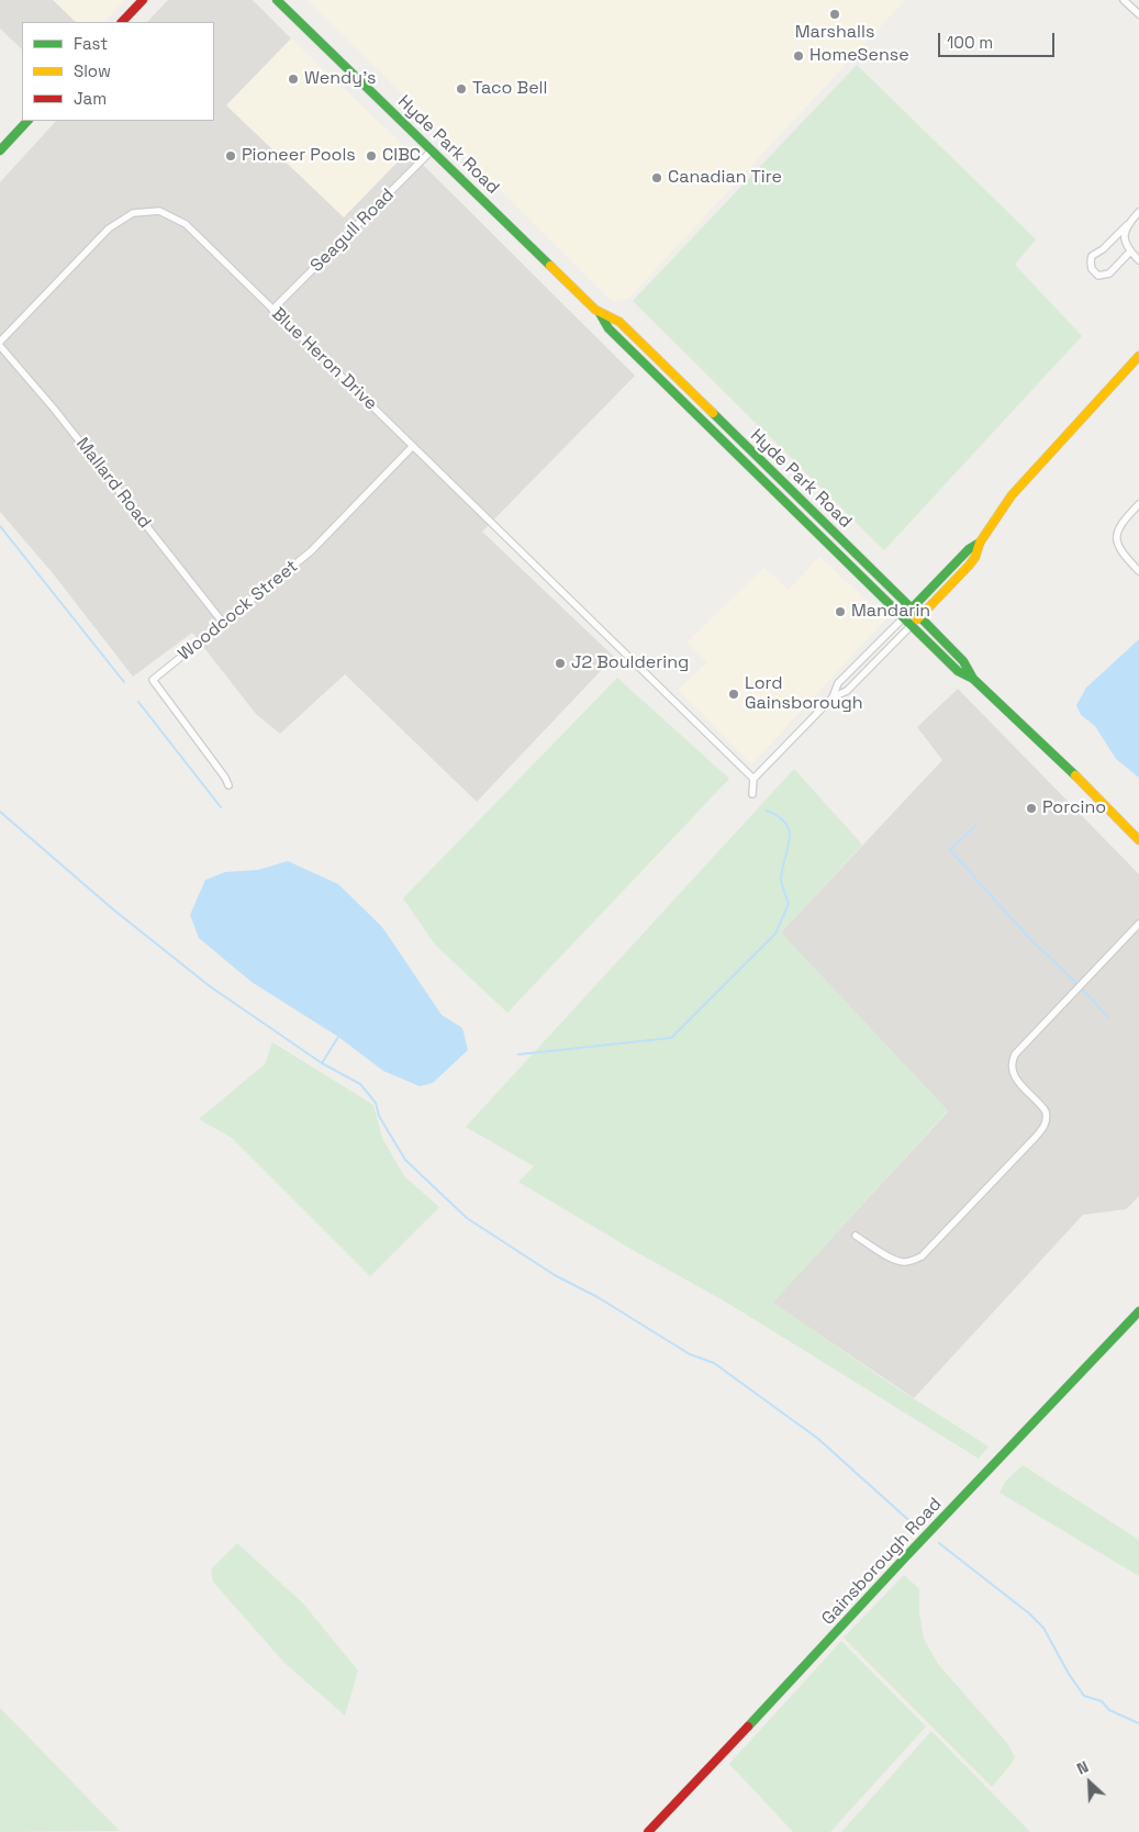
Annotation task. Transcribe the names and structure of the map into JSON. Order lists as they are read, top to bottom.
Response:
{
  "streets": {
    "main road": ["Hyde Park Road", "Gainsborough Road"],
    "street": [
      "Seagull Road",
      "Blue Heron Drive",
      "Mallard Road",
      "Woodcock Street"
    ]
  },
  "crossings": [
    ["Hyde Park Road", "Seagull Road"],
    ["Seagull Road", "Blue Heron Drive"],
    ["Blue Heron Drive", "Woodcock Street"],
    ["Mallard Road", "Woodcock Street"]
  ],
  "places": [
    "Marshalls",
    "HomeSense",
    "Wendy's",
    "Taco Bell",
    "Pioneer Pools",
    "CIBC",
    "Canadian Tire",
    "Mandarin",
    "J2 Bouldering",
    "Lord Gainsborough",
    "Porcino"
  ],
  "legend": ["Fast", "Slow", "Jam"],
  "scale_bar": "100 m",
  "north": "top left"
}
